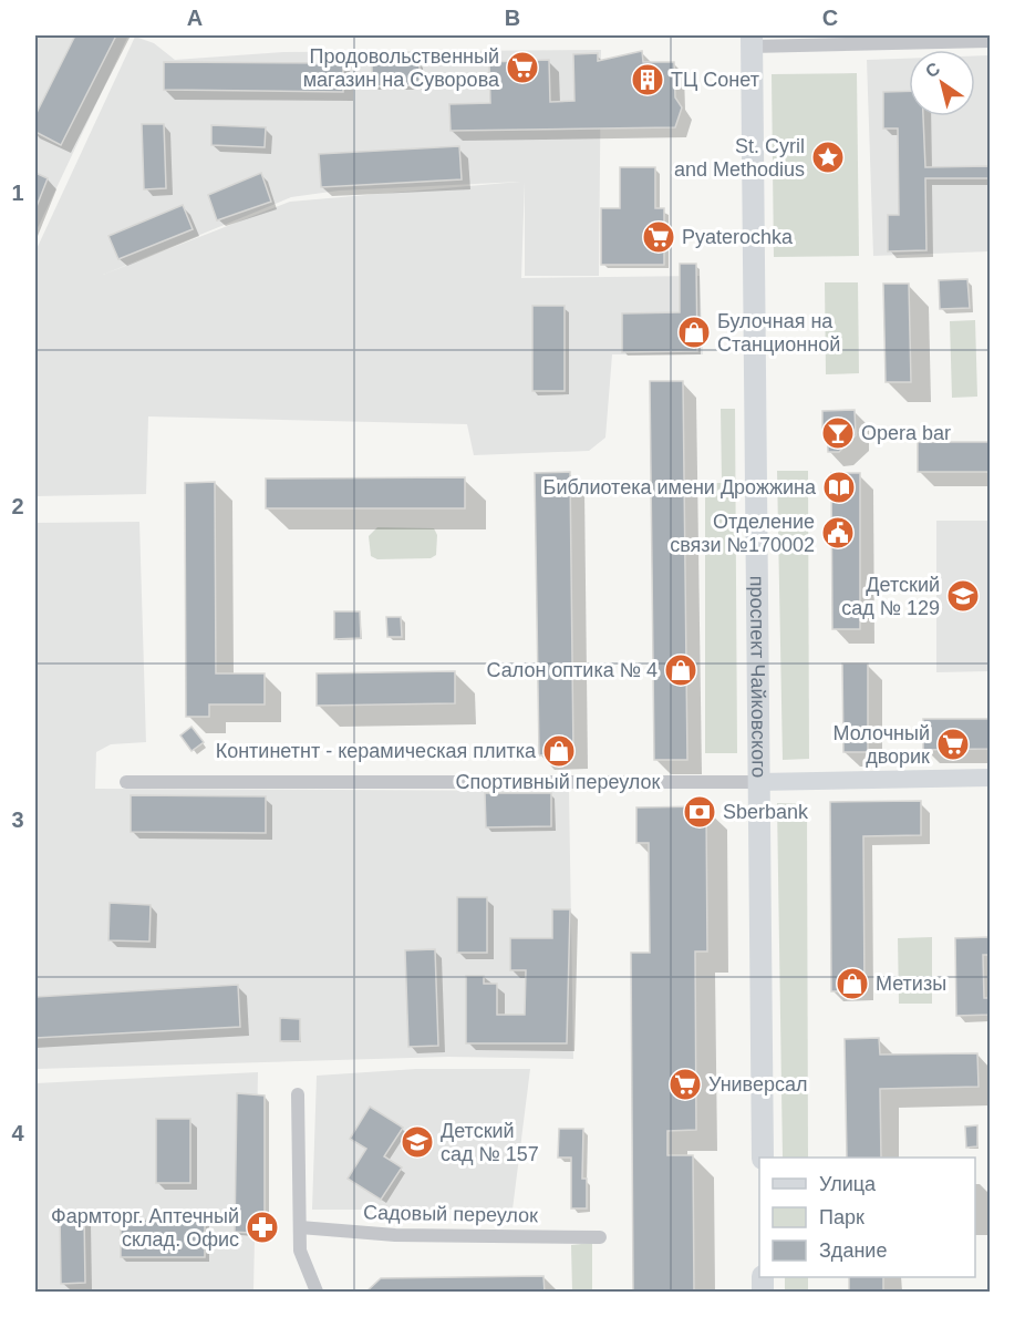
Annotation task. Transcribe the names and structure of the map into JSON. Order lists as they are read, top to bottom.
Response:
{
  "streets": {
    "main road": ["проспект Чайковского"],
    "street": ["Спортивный переулок", "Садовый переулок"]
  },
  "crossings": [
    ["проспект Чайковского", "Спортивный переулок"]
  ],
  "places": {
    "supermarket": [
      "Продовольственный магазин на Суворова",
      "Pyaterochka",
      "Молочный дворик",
      "Универсал"
    ],
    "building": ["ТЦ Сонет"],
    "place": ["St. Cyril and Methodius"],
    "shop": [
      "Булочная на Станционной",
      "Салон оптика № 4",
      "Континетнт - керамическая плитка",
      "Метизы"
    ],
    "bar": ["Opera bar"],
    "library": ["Библиотека имени Дрожжина"],
    "public building": ["Отделение связи №170002"],
    "school or university": ["Детский сад № 129", "Детский сад № 157"],
    "bank": ["Sberbank"],
    "pharmacy": ["Фармторг. Аптечный склад. Офис"]
  },
  "legend": ["Улица", "Парк", "Здание"],
  "north": "top left",
  "grid": {
    "columns": ["A", "B", "C"],
    "rows": [
      "1",
      "2",
      "3",
      "4"
    ]
  }
}
